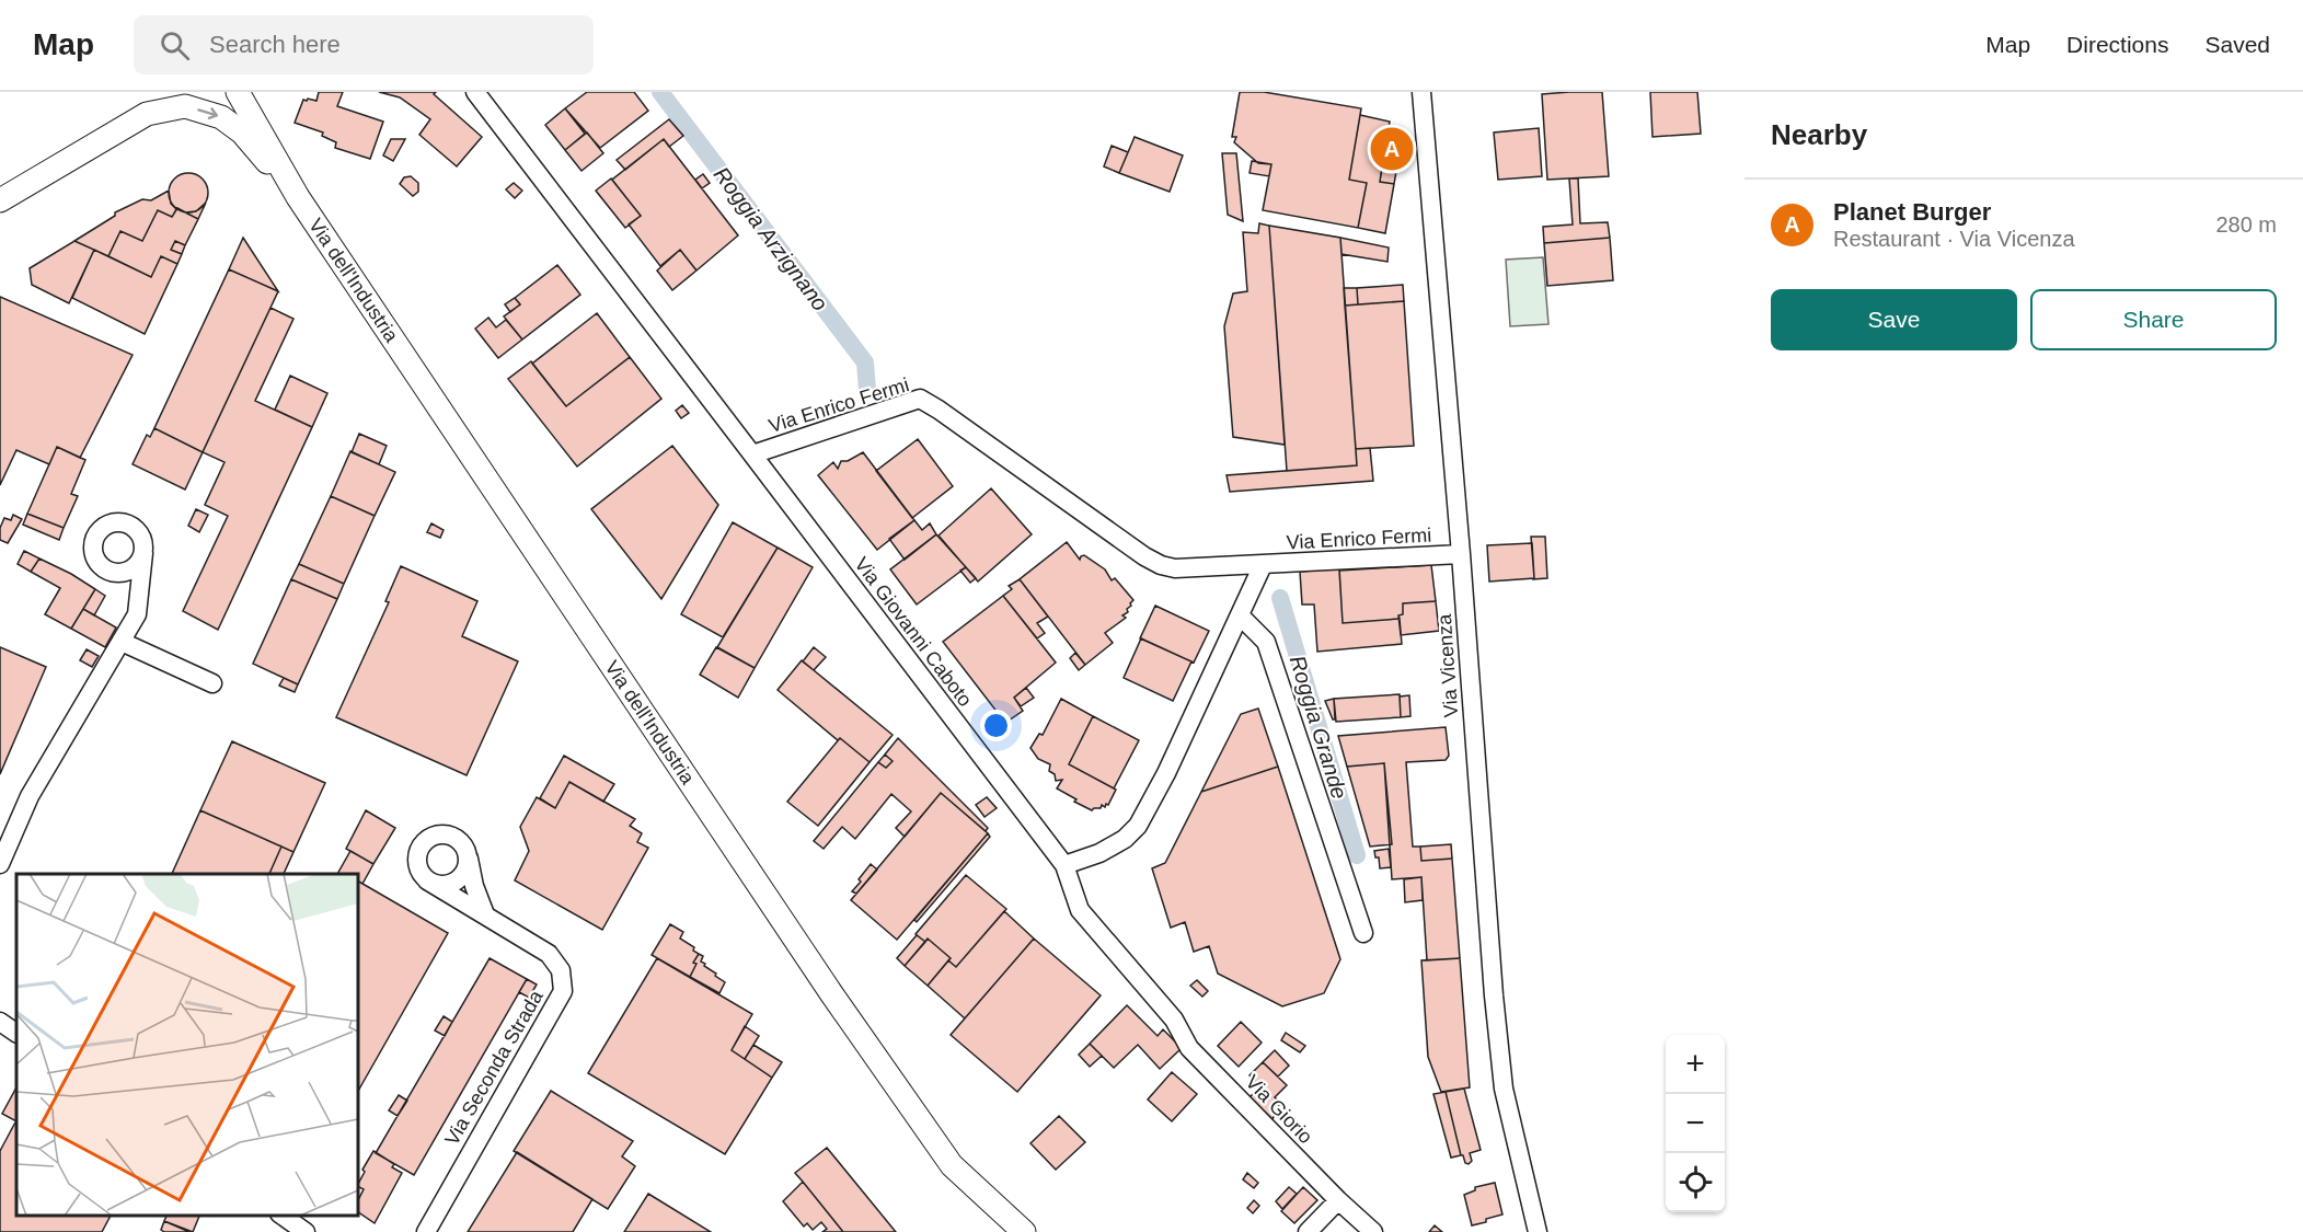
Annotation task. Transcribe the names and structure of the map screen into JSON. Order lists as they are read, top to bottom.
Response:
{
  "streets": {
    "main road": ["Via dell'Industria"],
    "street": [
      "Via Enrico Fermi",
      "Via Giovanni Caboto",
      "Via Vicenza",
      "Via Seconda Strada",
      "Via Giorio"
    ]
  },
  "crossings": [
    ["Via Enrico Fermi", "Via Giovanni Caboto"],
    ["Via Enrico Fermi", "Via Vicenza"],
    ["Via Giovanni Caboto", "Via Giorio"]
  ],
  "water": ["Roggia Arzignano", "Roggia Grande"],
  "page": {
    "header": "Map",
    "search": "Search here",
    "nav": ["Map", "Directions", "Saved"],
    "heading": "Nearby",
    "pins": "A",
    "list": [
      {
        "mark": "A",
        "name": "Planet Burger",
        "note": "Restaurant · Via Vicenza",
        "value": "280 m"
      }
    ],
    "buttons": ["Save", "Share"],
    "map_buttons": ["+", "−"]
  }
}
